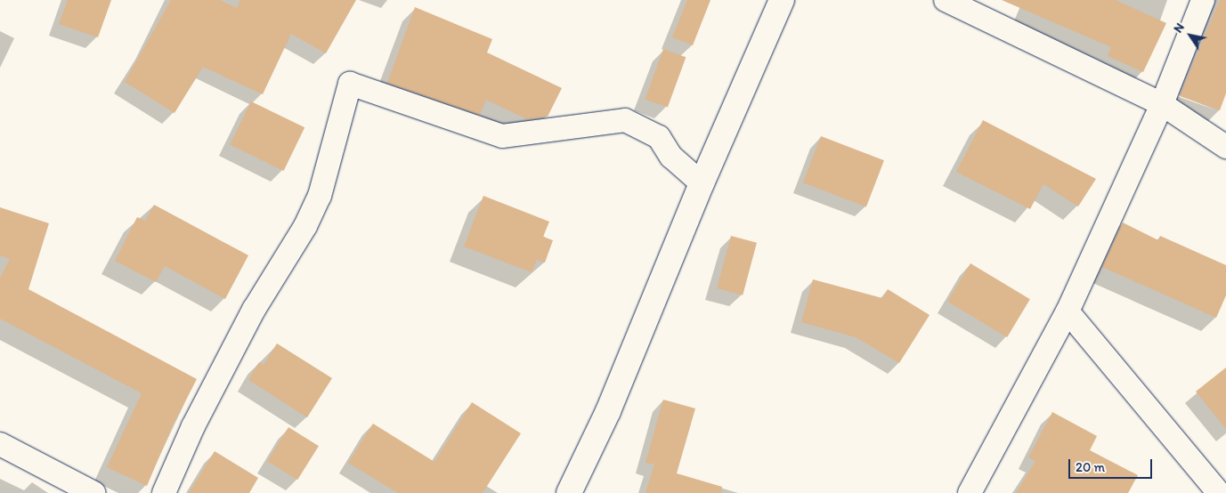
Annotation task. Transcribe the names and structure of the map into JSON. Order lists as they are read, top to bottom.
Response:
{
  "scale_bar": "20 m",
  "north": "top left"
}
